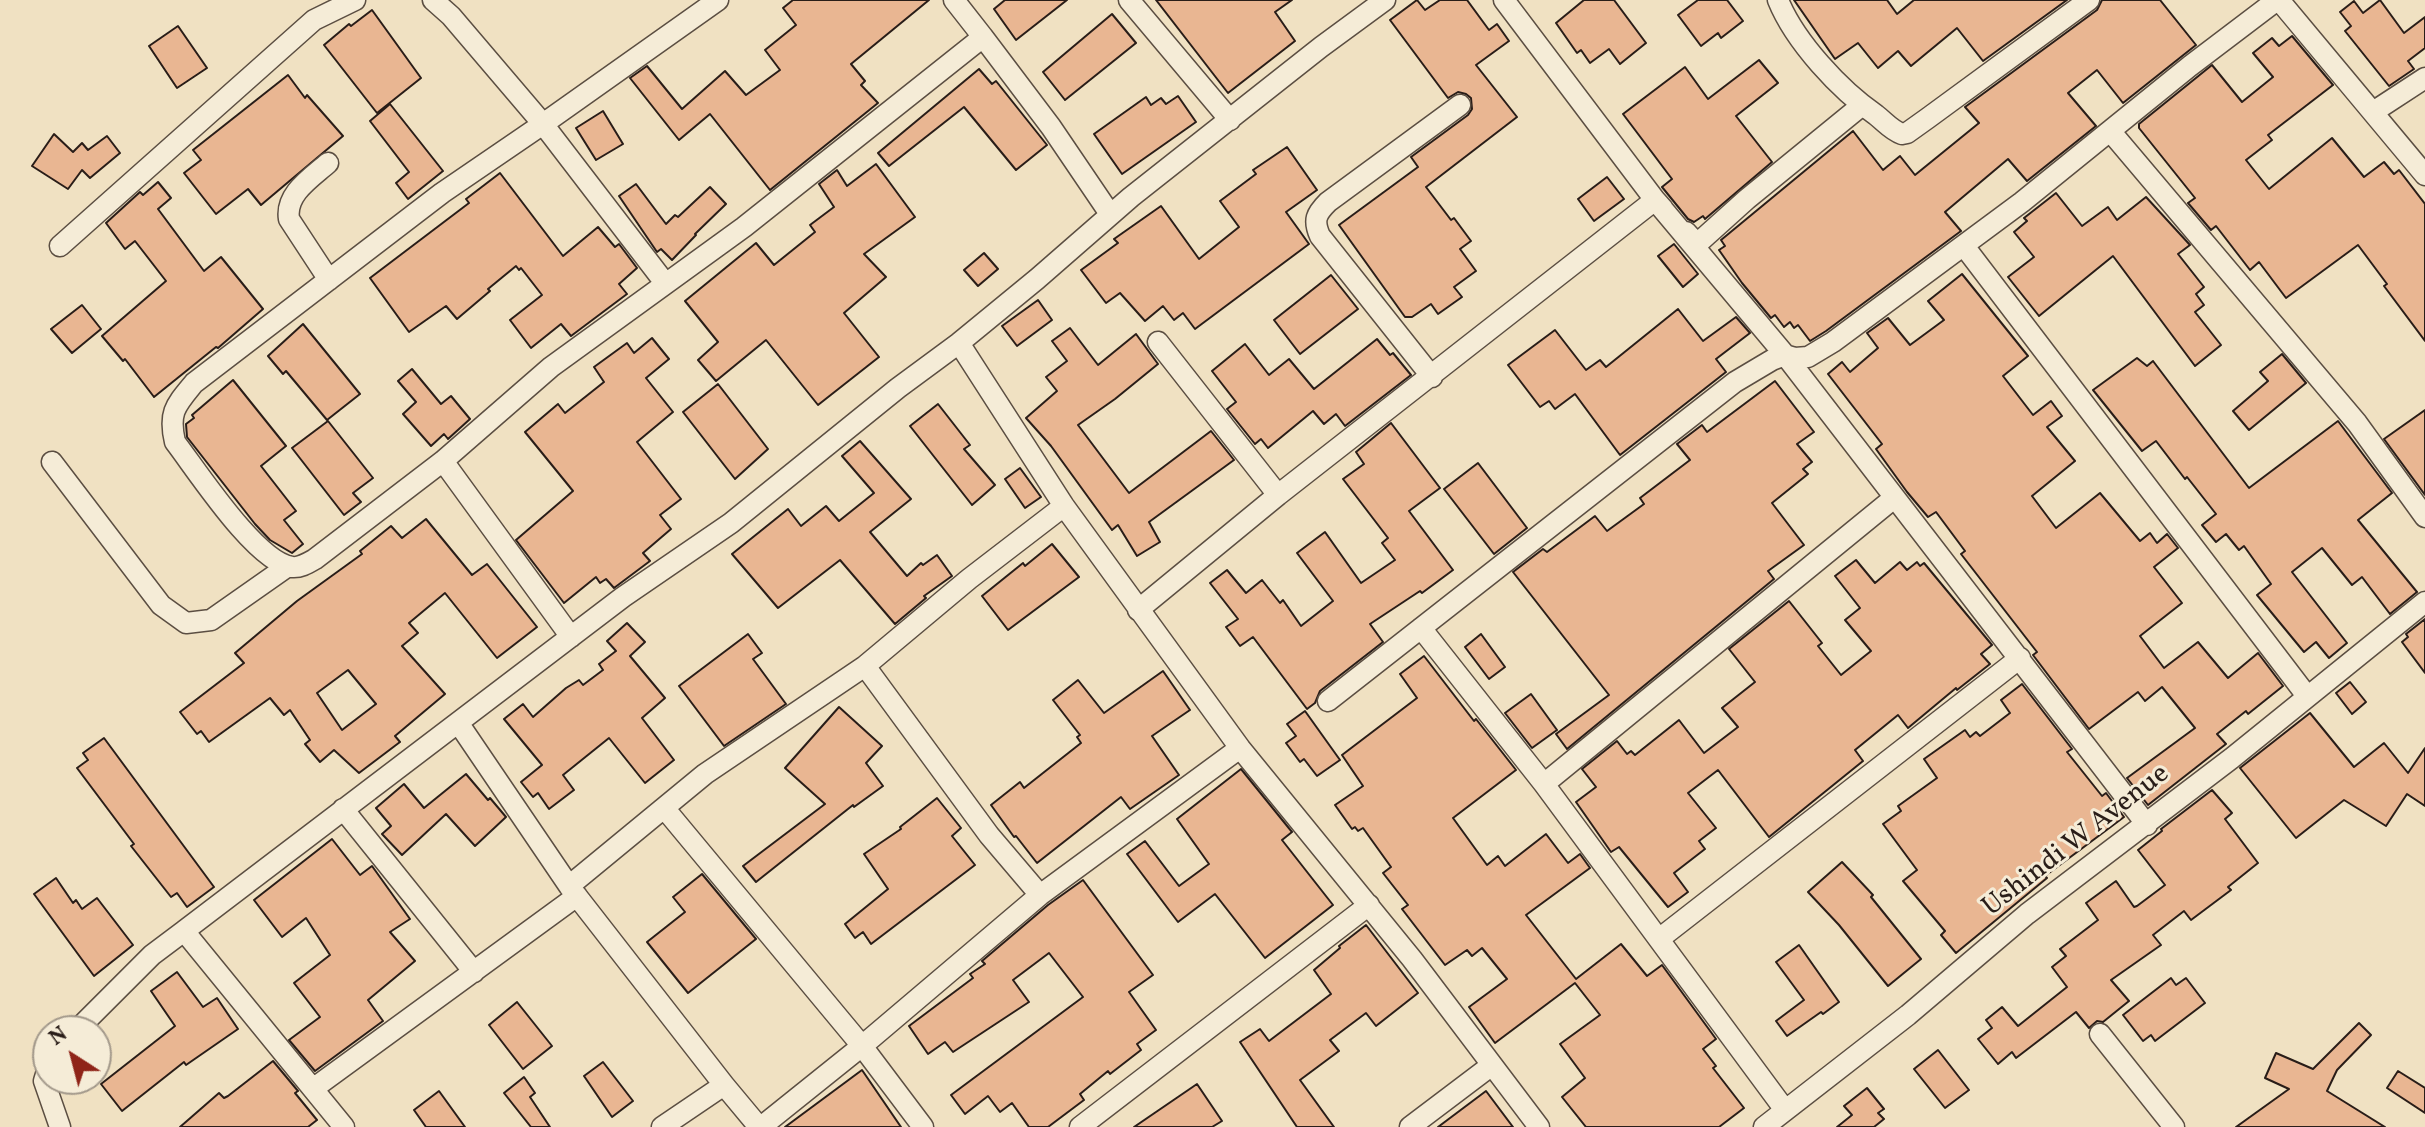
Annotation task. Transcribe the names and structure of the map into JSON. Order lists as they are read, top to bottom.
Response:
{
  "streets": {
    "street": ["Ushindi W Avenue"]
  },
  "north": "top left"
}
